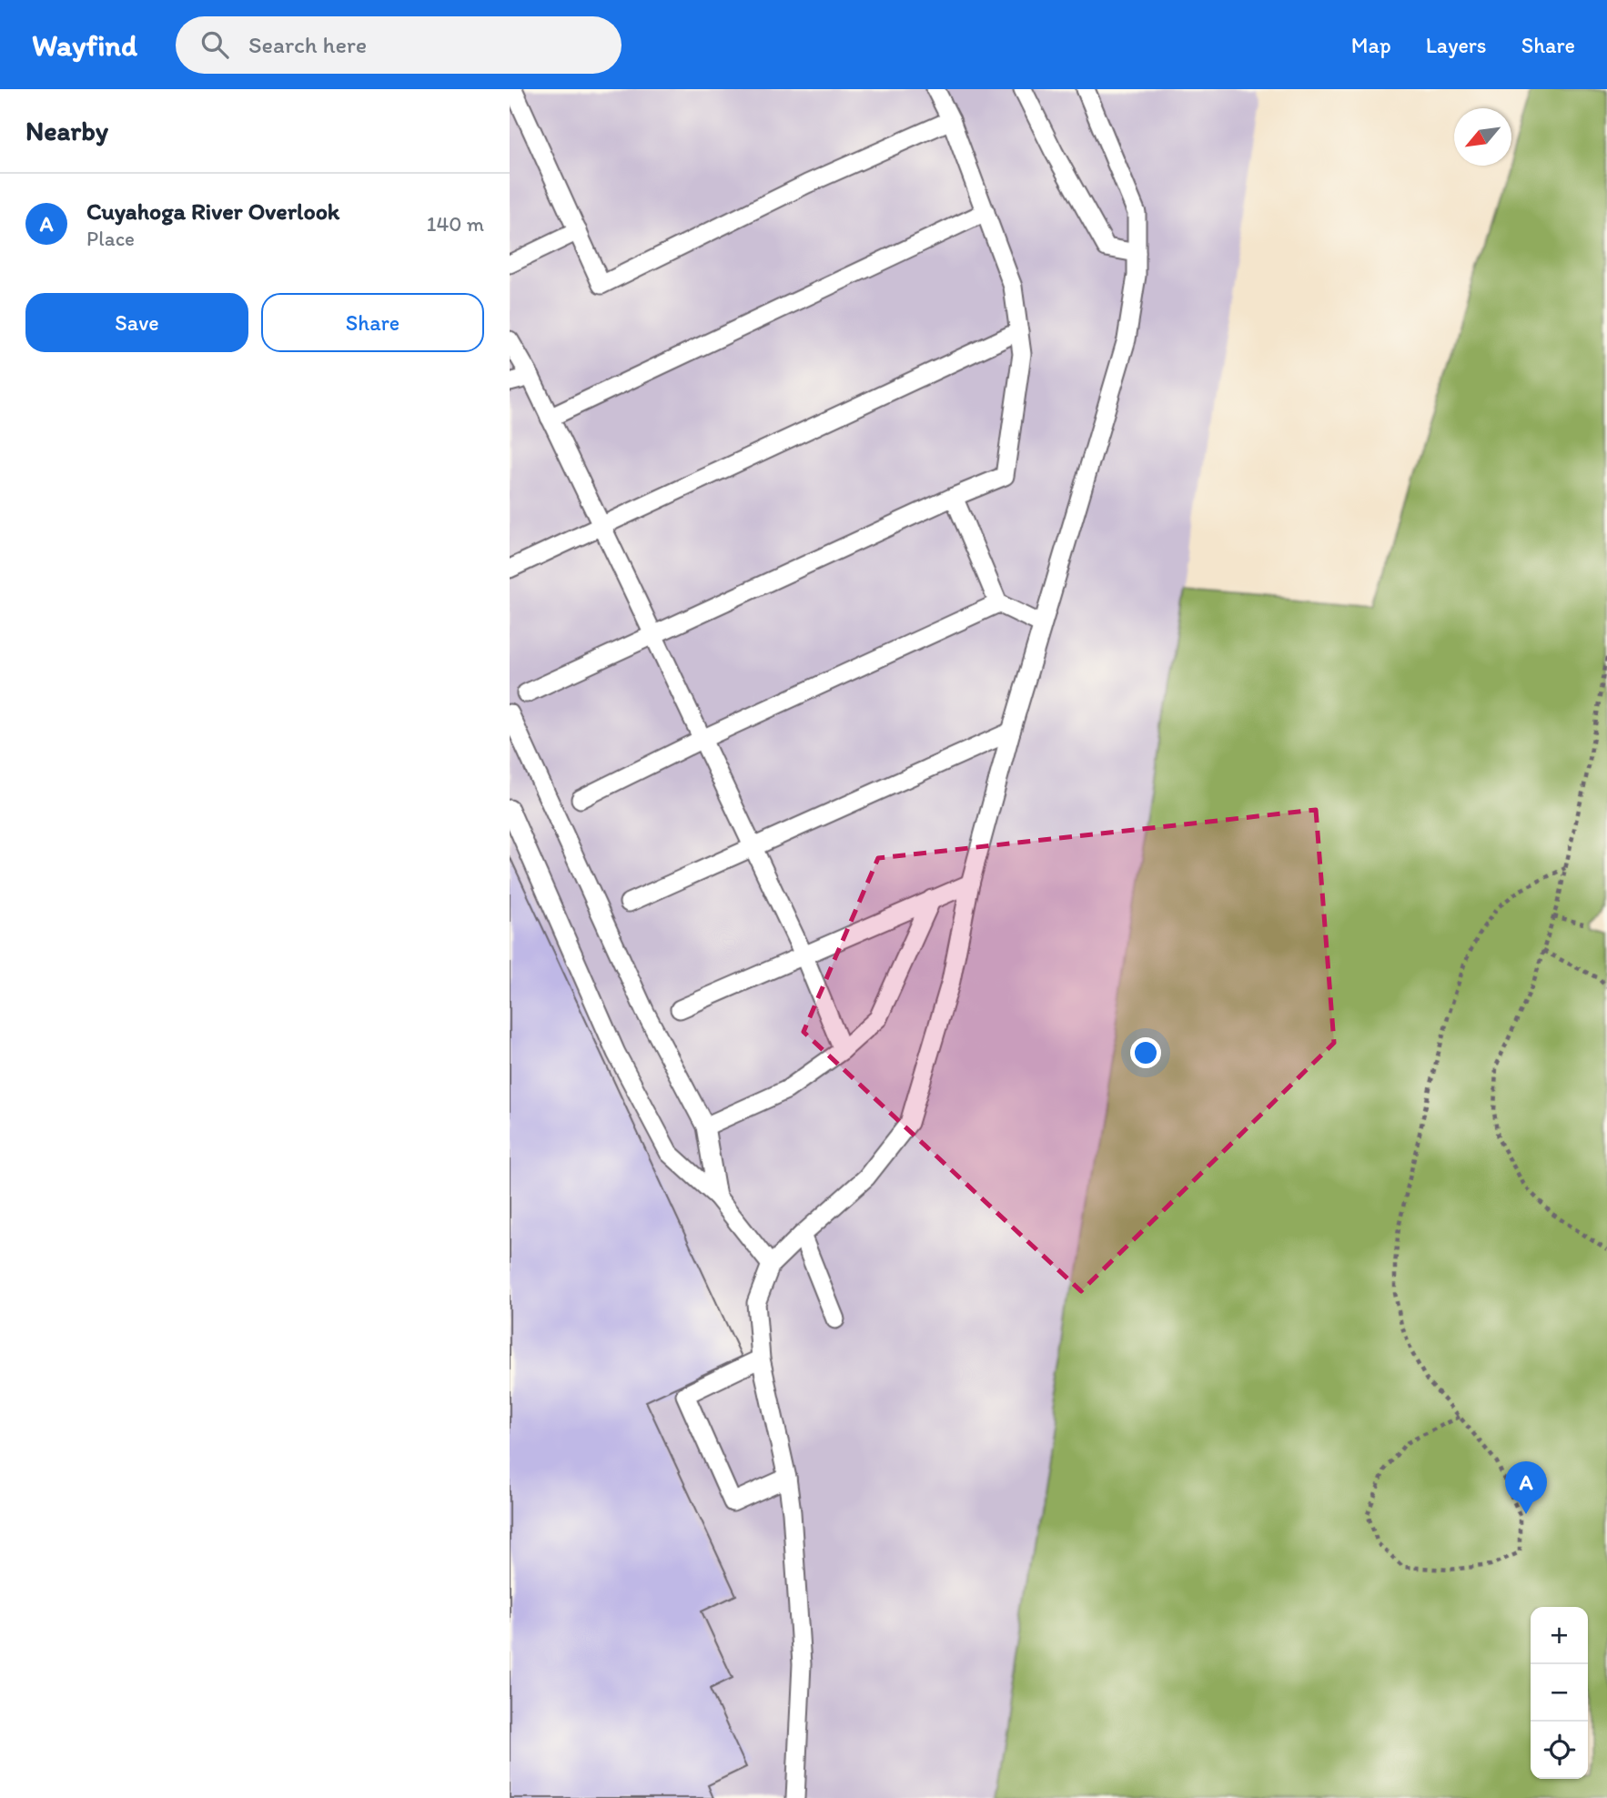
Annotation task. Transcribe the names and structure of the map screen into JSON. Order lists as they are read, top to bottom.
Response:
{
  "north": "bottom left",
  "page": {
    "header": "Wayfind",
    "search": "Search here",
    "nav": ["Map", "Layers", "Share"],
    "heading": "Nearby",
    "list": [
      {
        "mark": "A",
        "name": "Cuyahoga River Overlook",
        "note": "Place",
        "value": "140 m"
      }
    ],
    "buttons": ["Save", "Share"],
    "pins": "A",
    "map_buttons": ["+", "−"]
  }
}
